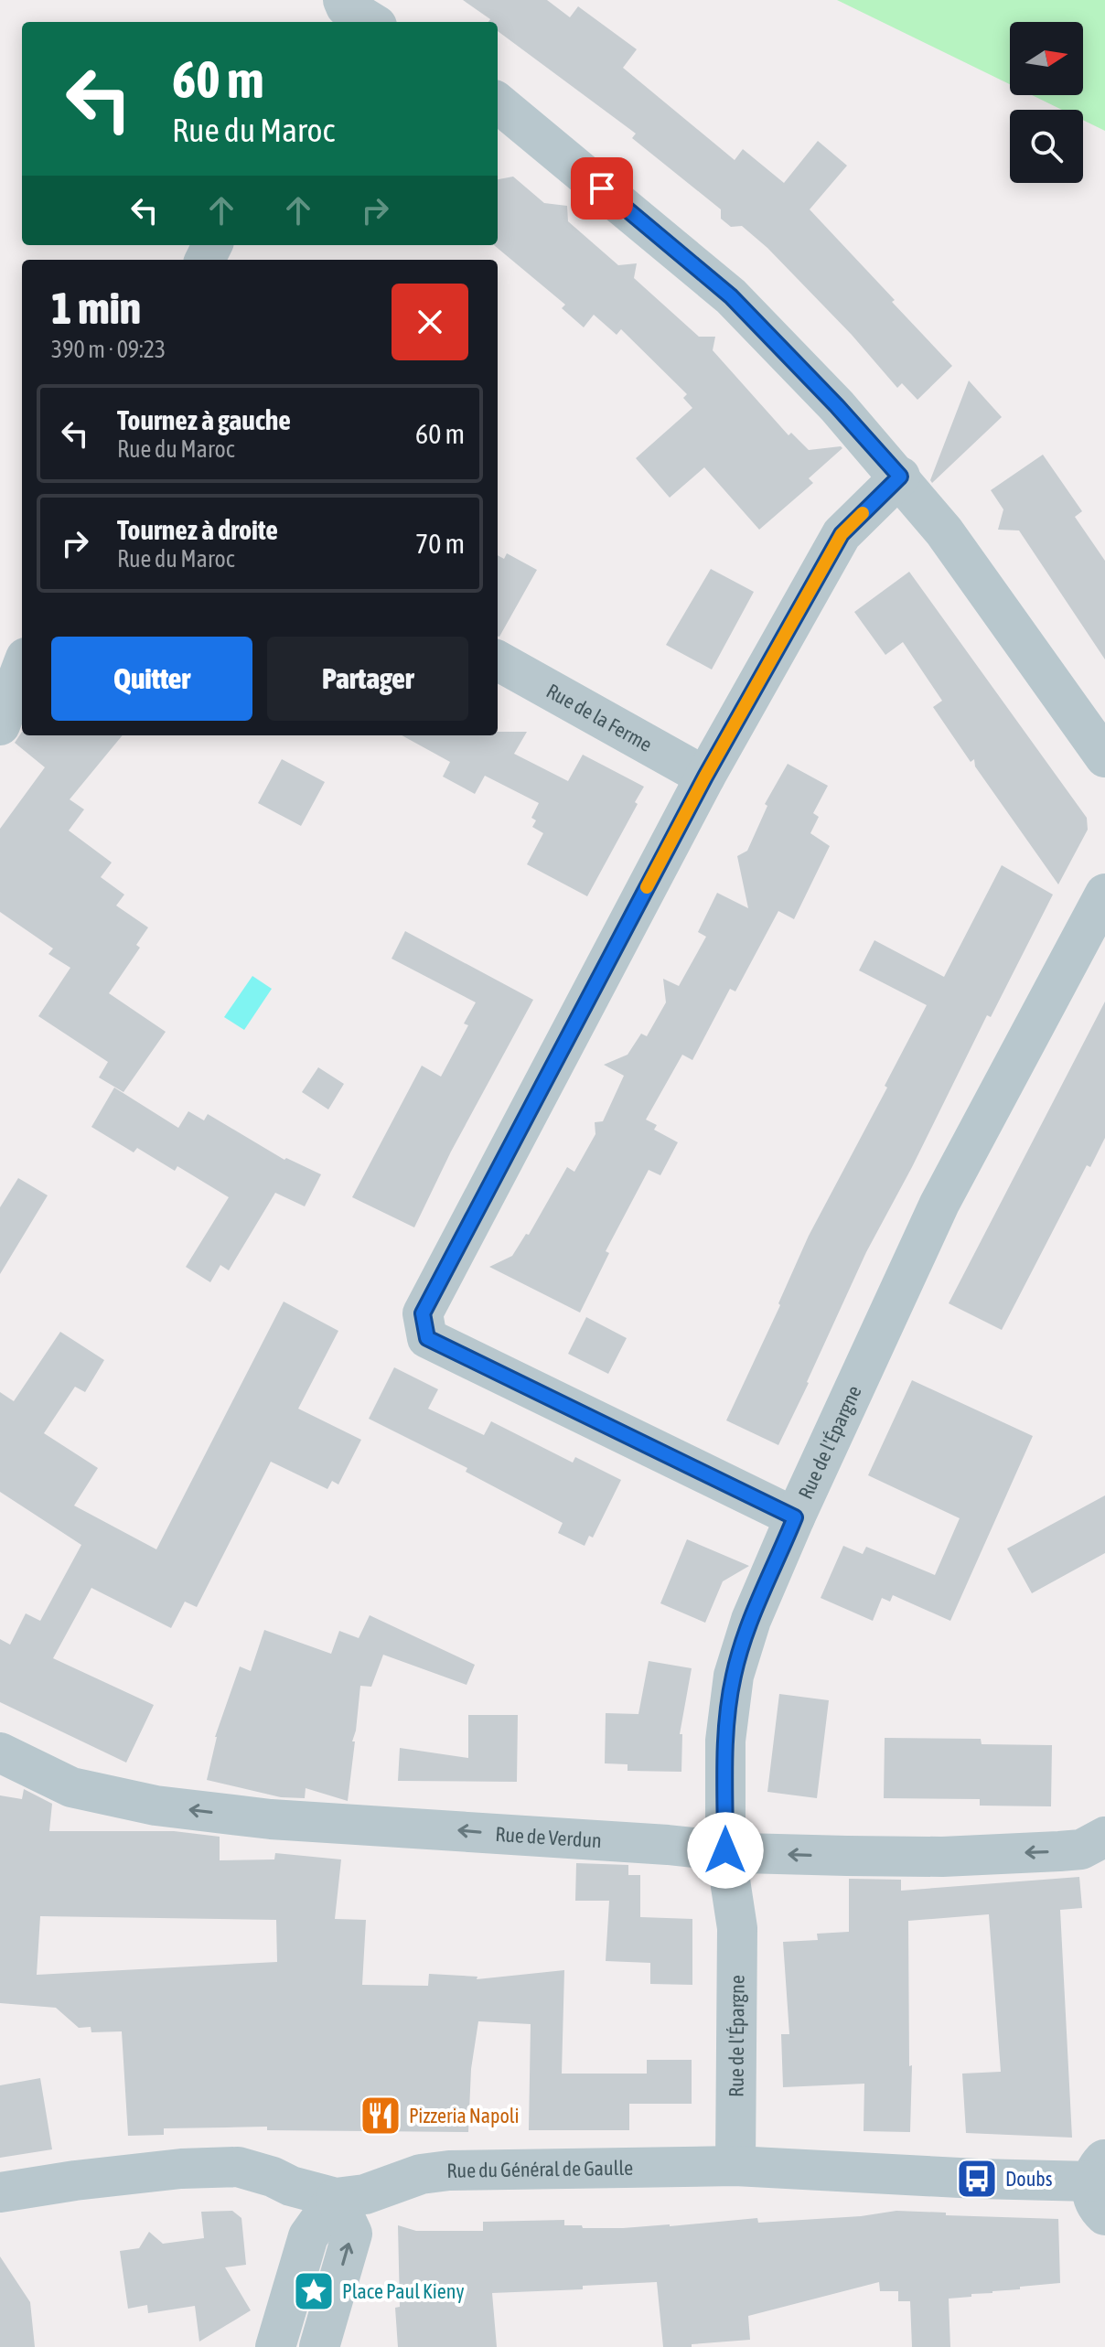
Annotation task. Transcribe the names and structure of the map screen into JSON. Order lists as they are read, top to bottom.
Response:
{
  "streets": {
    "street": [
      "Rue de la Ferme",
      "Rue de l'Épargne",
      "Rue de Verdun",
      "Rue du Général de Gaulle"
    ]
  },
  "crossings": [
    ["Rue de l'Épargne", "Rue de Verdun"],
    ["Rue de l'Épargne", "Rue du Général de Gaulle"]
  ],
  "one_way": ["Rue de Verdun"],
  "places": {
    "restaurant": ["Pizzeria Napoli"],
    "bus stop": ["Doubs"],
    "place": ["Place Paul Kieny"]
  },
  "north": "right",
  "page": {
    "turn": ["60 m", "Rue du Maroc"],
    "heading": ["1 min", "390 m · 09:23"],
    "list": [
      {
        "name": "Tournez à gauche",
        "note": "Rue du Maroc",
        "value": "60 m"
      },
      {
        "name": "Tournez à droite",
        "note": "Rue du Maroc",
        "value": "70 m"
      }
    ],
    "buttons": ["Quitter", "Partager"]
  }
}
